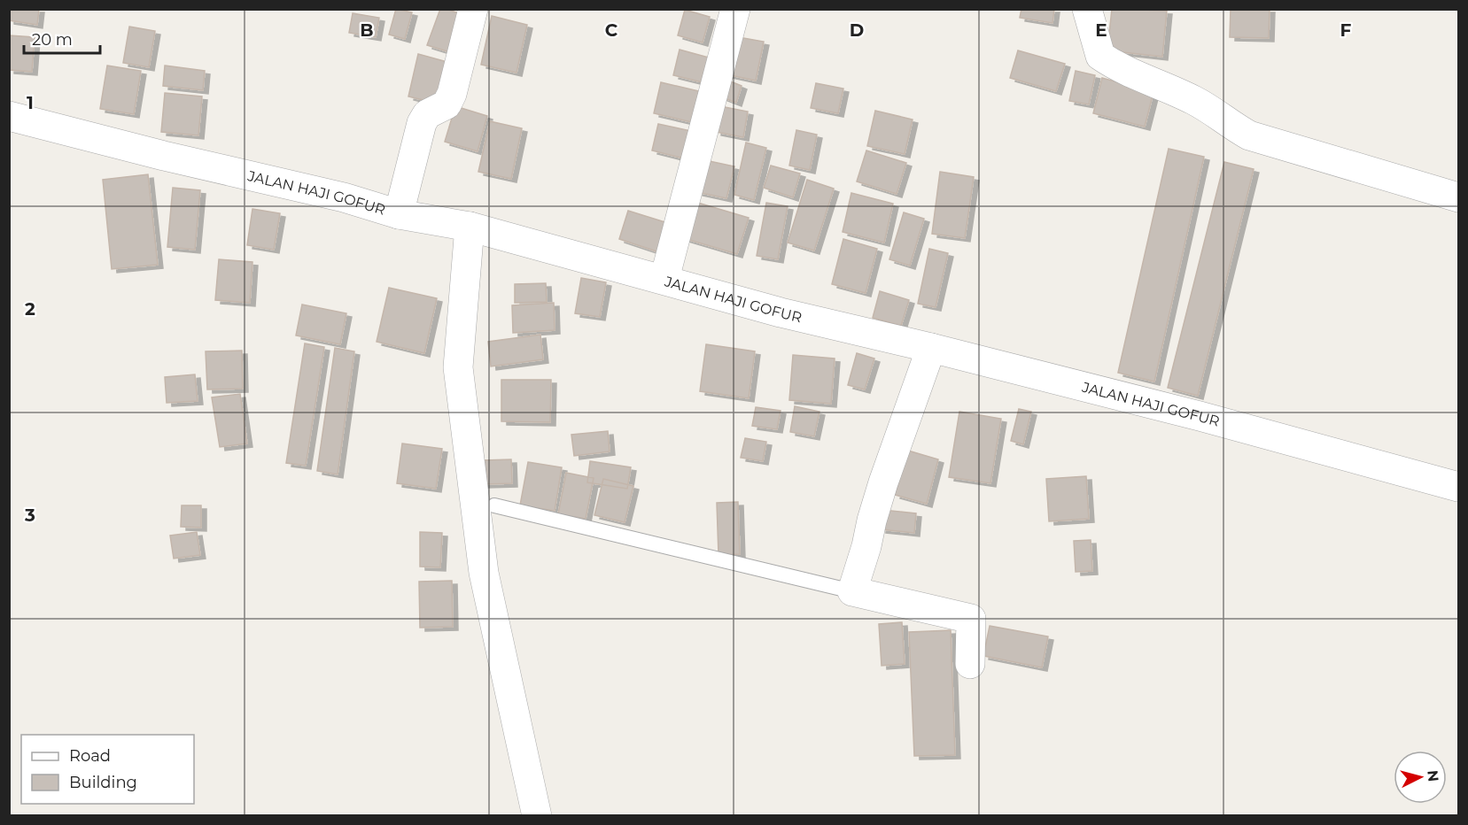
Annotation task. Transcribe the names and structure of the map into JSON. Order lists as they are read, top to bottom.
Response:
{
  "streets": {
    "street": ["JALAN HAJI GOFUR"]
  },
  "legend": ["Road", "Building"],
  "scale_bar": "20 m",
  "north": "right",
  "grid": {
    "columns": [
      "B",
      "C",
      "D",
      "E",
      "F"
    ],
    "rows": ["1", "2", "3"]
  }
}
